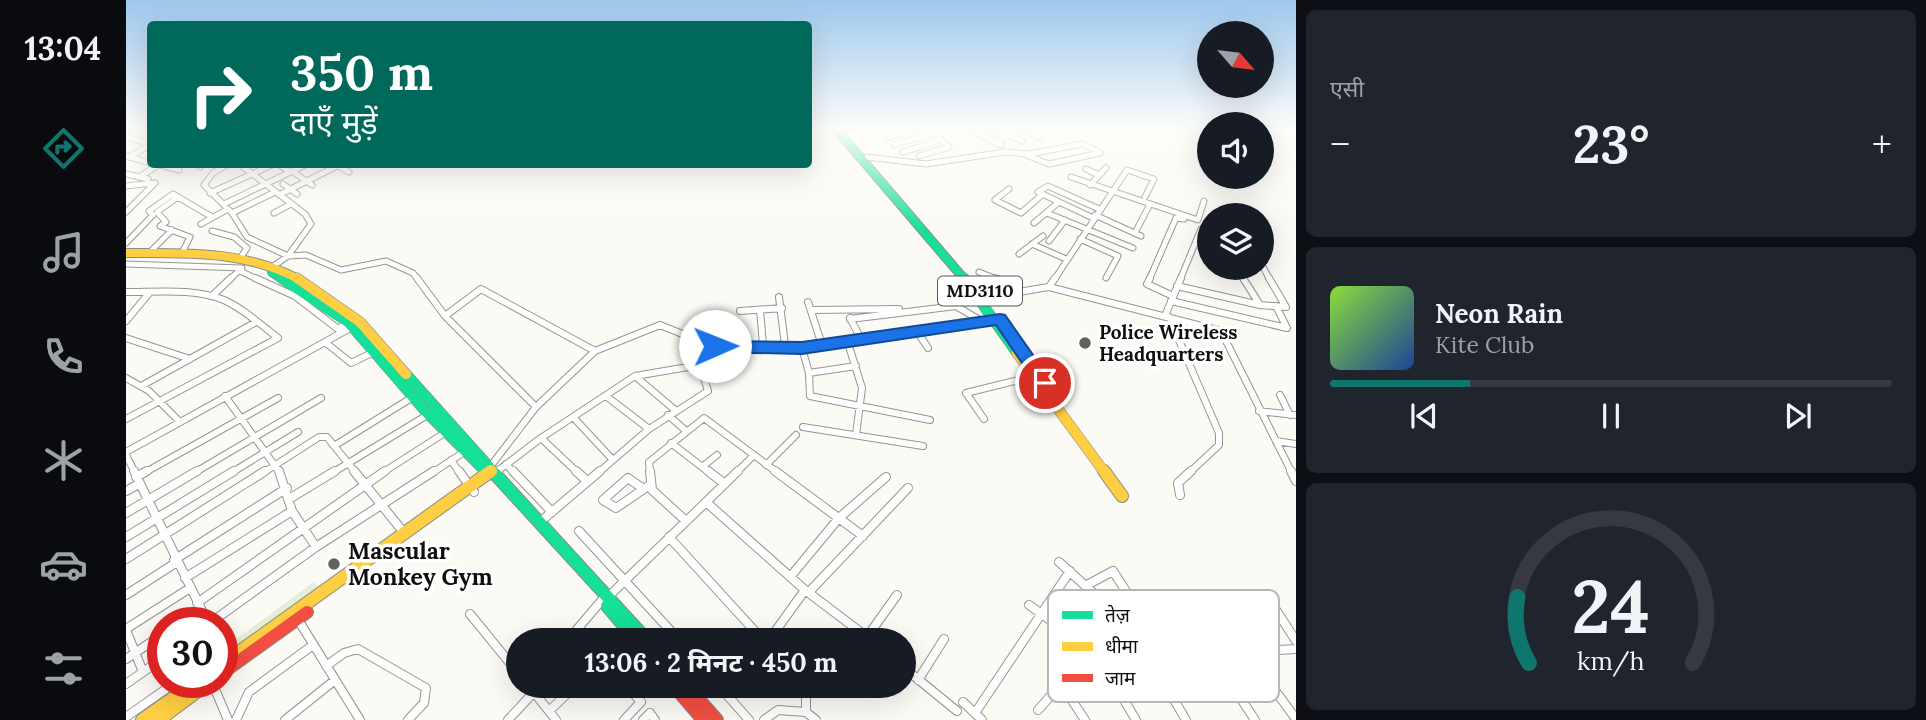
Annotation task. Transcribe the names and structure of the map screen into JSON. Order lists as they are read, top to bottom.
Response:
{
  "streets": {
    "main road": ["MD3110"]
  },
  "places": ["Police Wireless Headquarters", "Mascular Monkey Gym"],
  "legend": ["तेज़", "धीमा", "जाम"],
  "north": "bottom right",
  "page": {
    "tabs": "13:04",
    "tile": "एसी",
    "turn": ["350 m", "दाएँ मुड़ें"],
    "heat": ["−", "23°", "+"],
    "song": ["Neon Rain", "Kite Club"],
    "limit": "30",
    "trip": "13:06 · 2 मिनट · 450 m",
    "gauge": ["24", "km/h"]
  }
}
